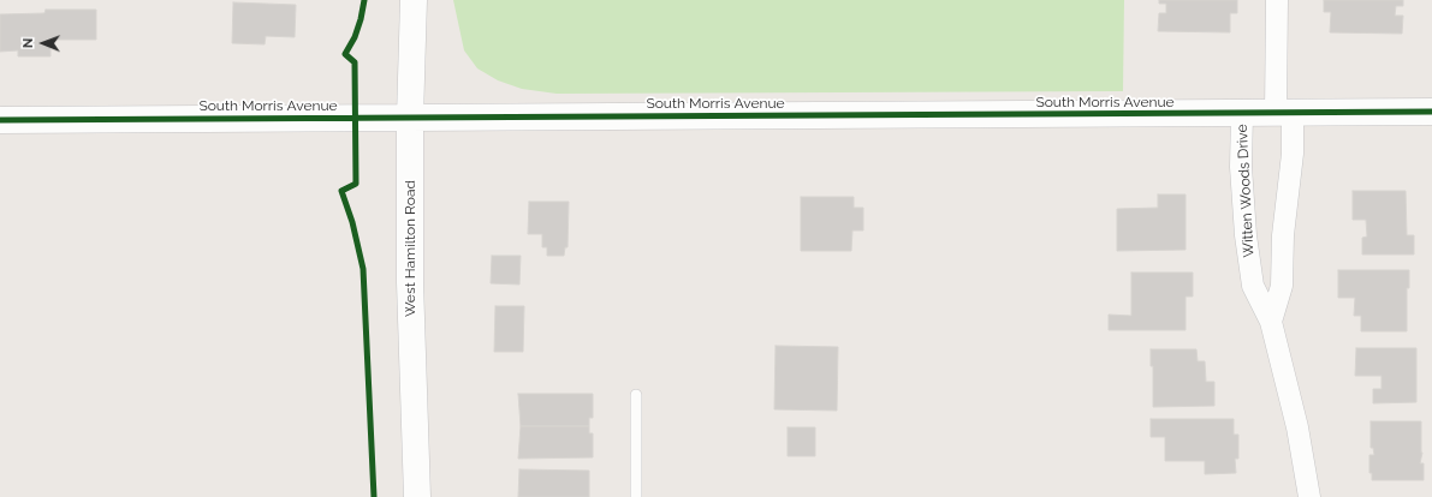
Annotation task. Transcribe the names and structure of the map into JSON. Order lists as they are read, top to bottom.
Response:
{
  "streets": {
    "street": ["South Morris Avenue", "Witten Woods Drive", "West Hamilton Road"]
  },
  "crossings": [
    ["South Morris Avenue", "Witten Woods Drive"],
    ["South Morris Avenue", "West Hamilton Road"]
  ],
  "north": "left"
}
